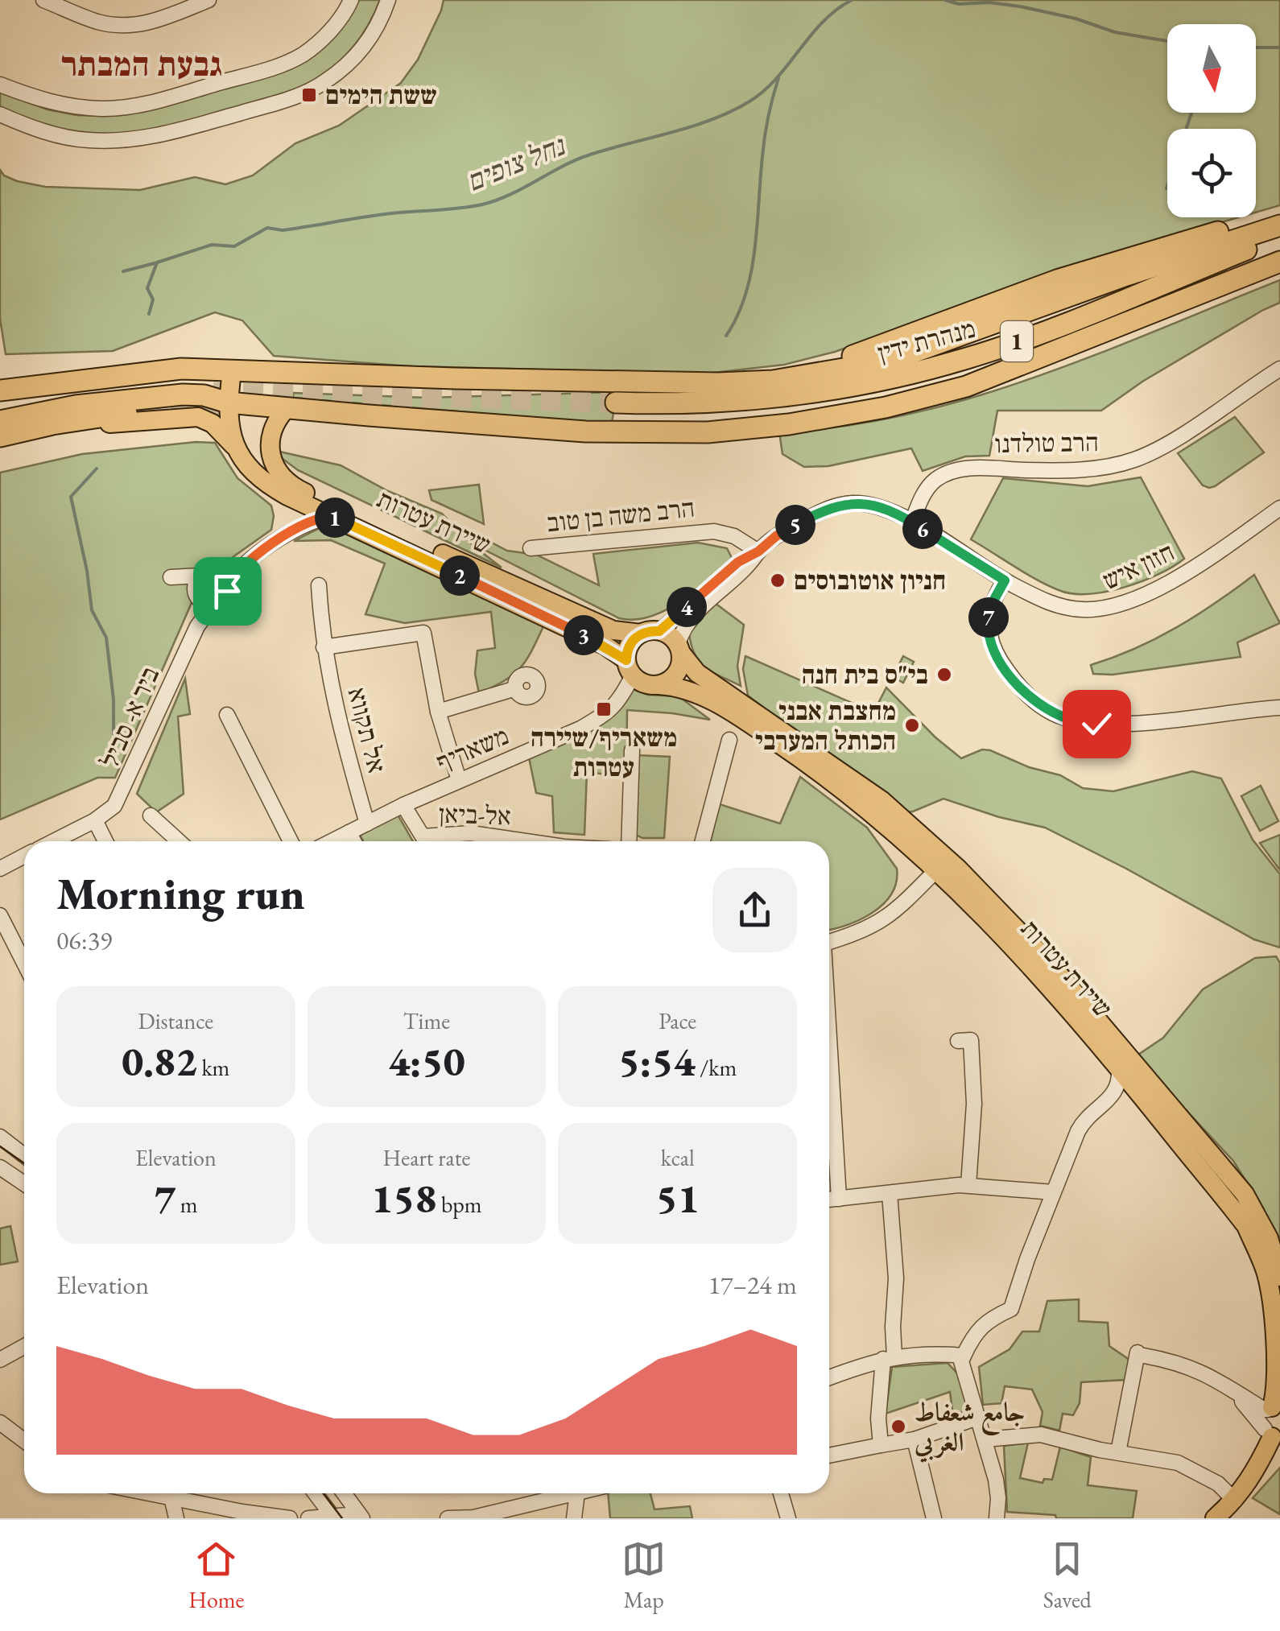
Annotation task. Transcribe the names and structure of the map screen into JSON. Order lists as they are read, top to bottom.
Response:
{
  "streets": {
    "highway": ["מנהרת ידין", "1"],
    "main road": ["שיירת עטרות"],
    "street": [
      "הרב טולדנו",
      "הרב משה בן טוב",
      "חזון איש",
      "ביר א- סביל",
      "אל תקווא",
      "משאריף",
      "אל-ביאן"
    ]
  },
  "crossings": [
    ["הרב טולדנו", "חזון איש"],
    ["הרב משה בן טוב", "חזון איש"],
    ["שיירת עטרות", "משאריף"],
    ["אל תקווא", "משאריף"],
    ["משאריף", "אל-ביאן"]
  ],
  "districts": ["גבעת המבתר"],
  "water": ["נחל צופים"],
  "places": {
    "transit": ["ששת הימים", "משאריף/שיירה עטרות"],
    "other": [
      "חניון אוטובוסים",
      "בי\"ס בית חנה",
      "מחצבת אבני הכותל המערבי",
      "جامع شعفاط الغربي"
    ]
  },
  "north": "bottom",
  "page": {
    "pins": [
      "1",
      "5",
      "6",
      "2",
      "4",
      "7",
      "3"
    ],
    "heading": ["Morning run", "06:39"],
    "stats": [
      ["Distance", "0.82 km"],
      ["Time", "4:50"],
      ["Pace", "5:54 /km"],
      ["Elevation", "7 m"],
      ["Heart rate", "158 bpm"],
      ["kcal", "51"]
    ],
    "chart": ["Elevation", "17–24 m"],
    "tabs": ["Home", "Map", "Saved"]
  }
}
